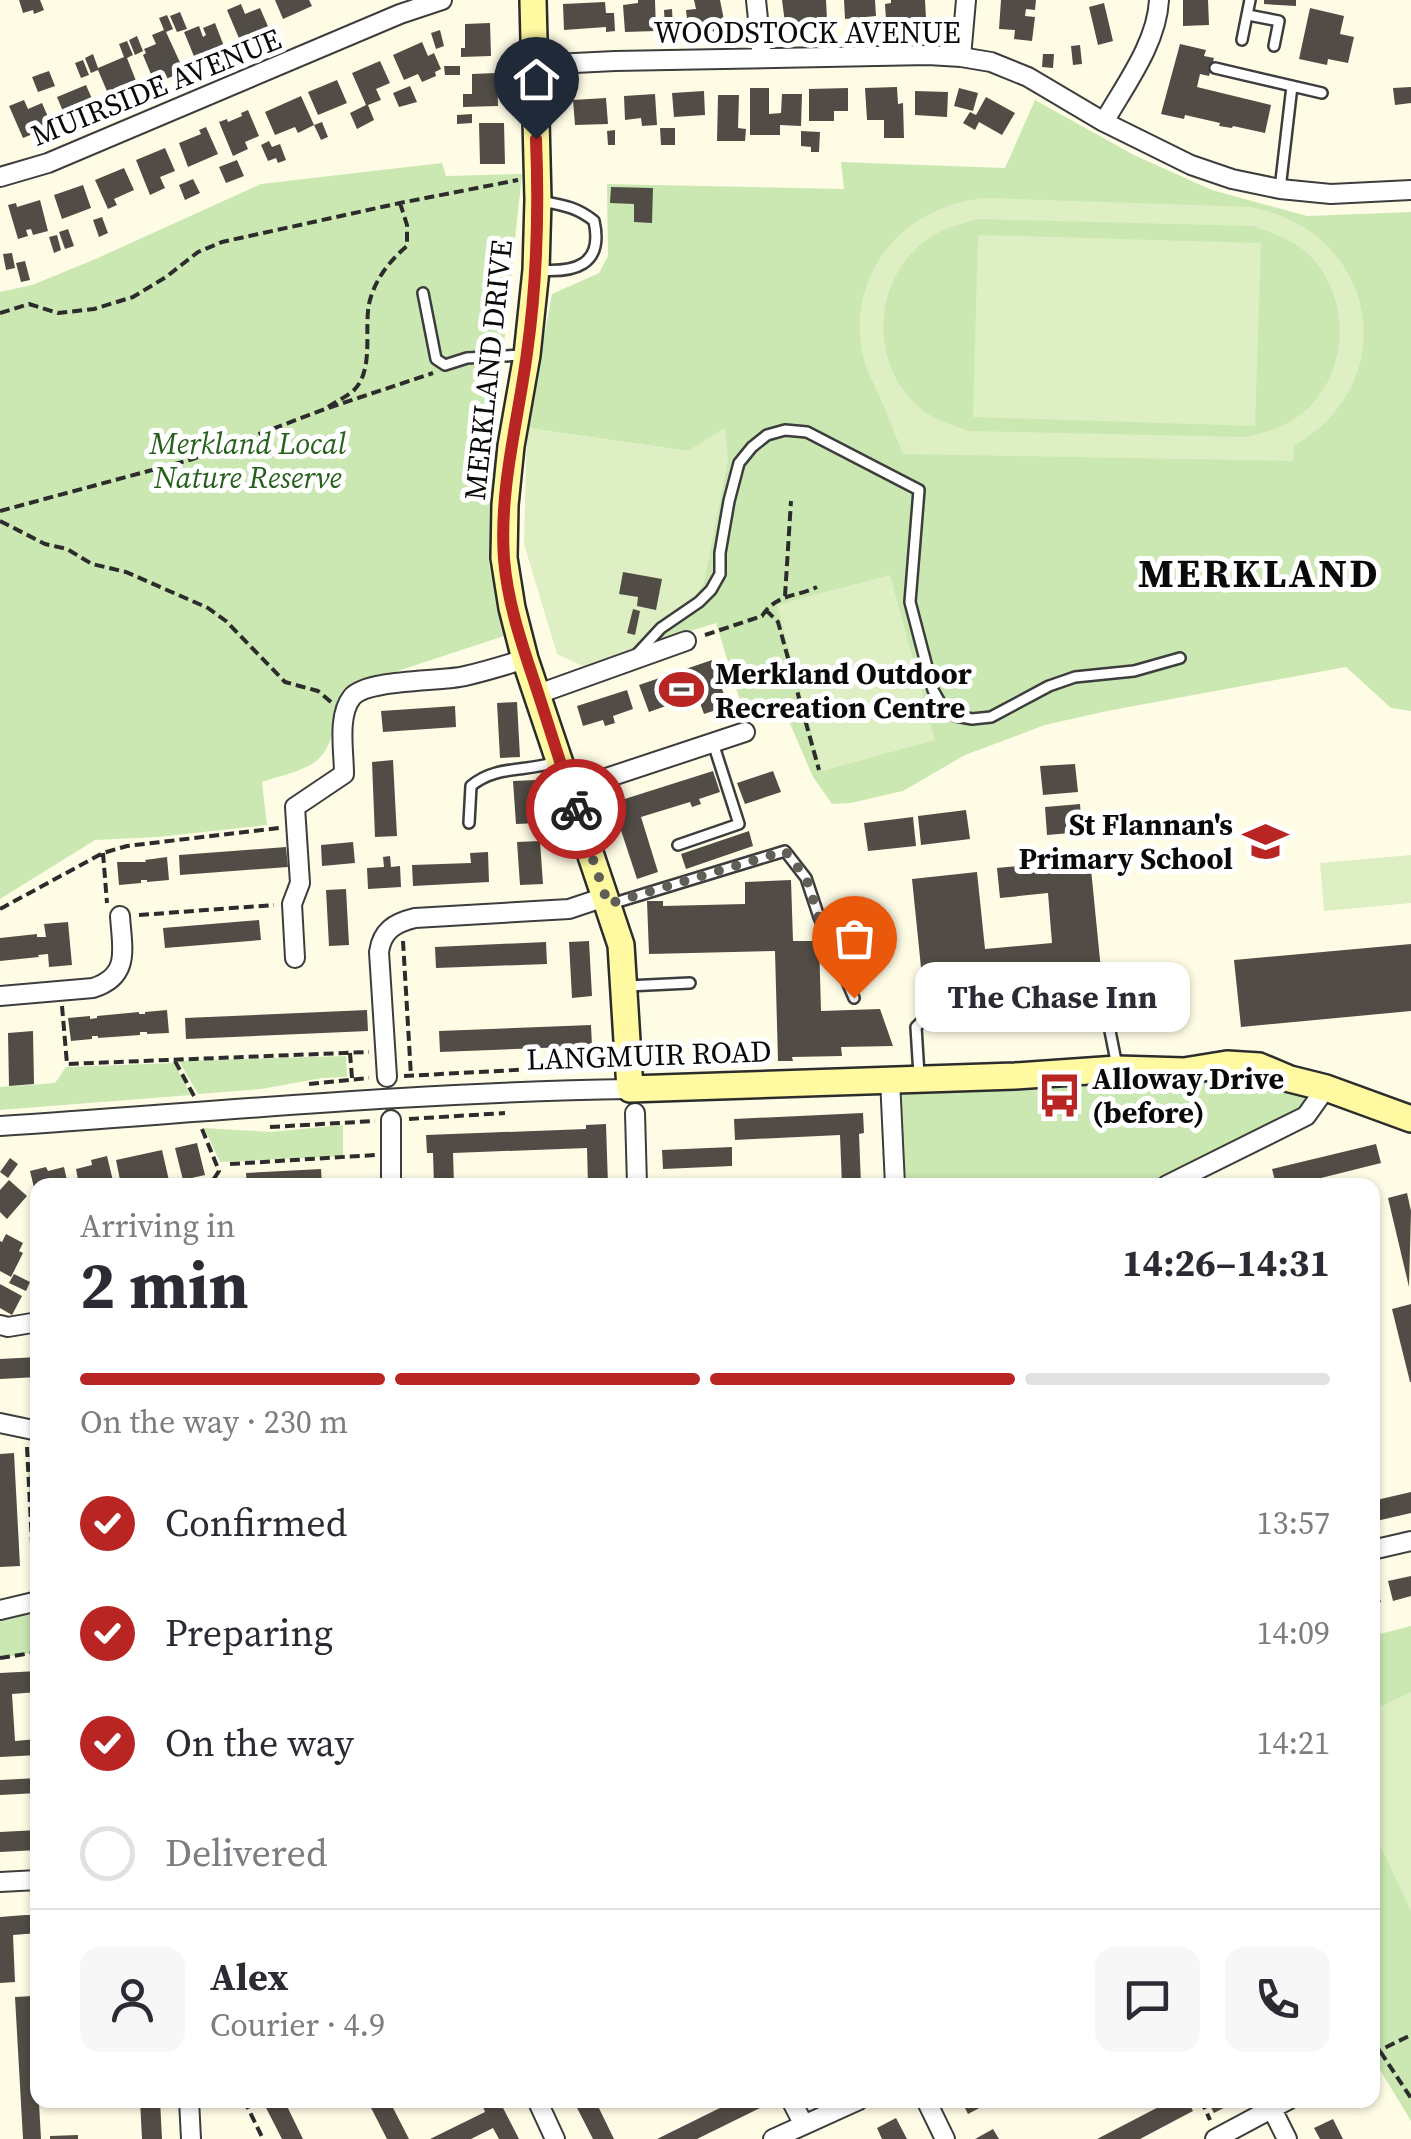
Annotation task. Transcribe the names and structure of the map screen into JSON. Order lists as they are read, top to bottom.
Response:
{
  "streets": {
    "street": [
      "WOODSTOCK AVENUE",
      "MUIRSIDE AVENUE",
      "MERKLAND DRIVE",
      "LANGMUIR ROAD"
    ]
  },
  "crossings": [
    ["WOODSTOCK AVENUE", "MERKLAND DRIVE"],
    ["MERKLAND DRIVE", "LANGMUIR ROAD"]
  ],
  "districts": ["MERKLAND"],
  "parks": ["Merkland Local Nature Reserve"],
  "places": {
    "sports": ["Merkland Outdoor Recreation Centre"],
    "school or university": ["St Flannan's Primary School"],
    "other": ["The Chase Inn"],
    "bus stop": ["Alloway Drive (before)"]
  },
  "page": {
    "bubble": "The Chase Inn",
    "heading": ["2 min", "Arriving in", "14:26–14:31"],
    "panel": ["Alex", "Courier · 4.9"],
    "bar": "On the way · 230 m",
    "list": [
      ["Confirmed", "13:57"],
      ["Preparing", "14:09"],
      ["On the way", "14:21"],
      "Delivered"
    ]
  }
}
